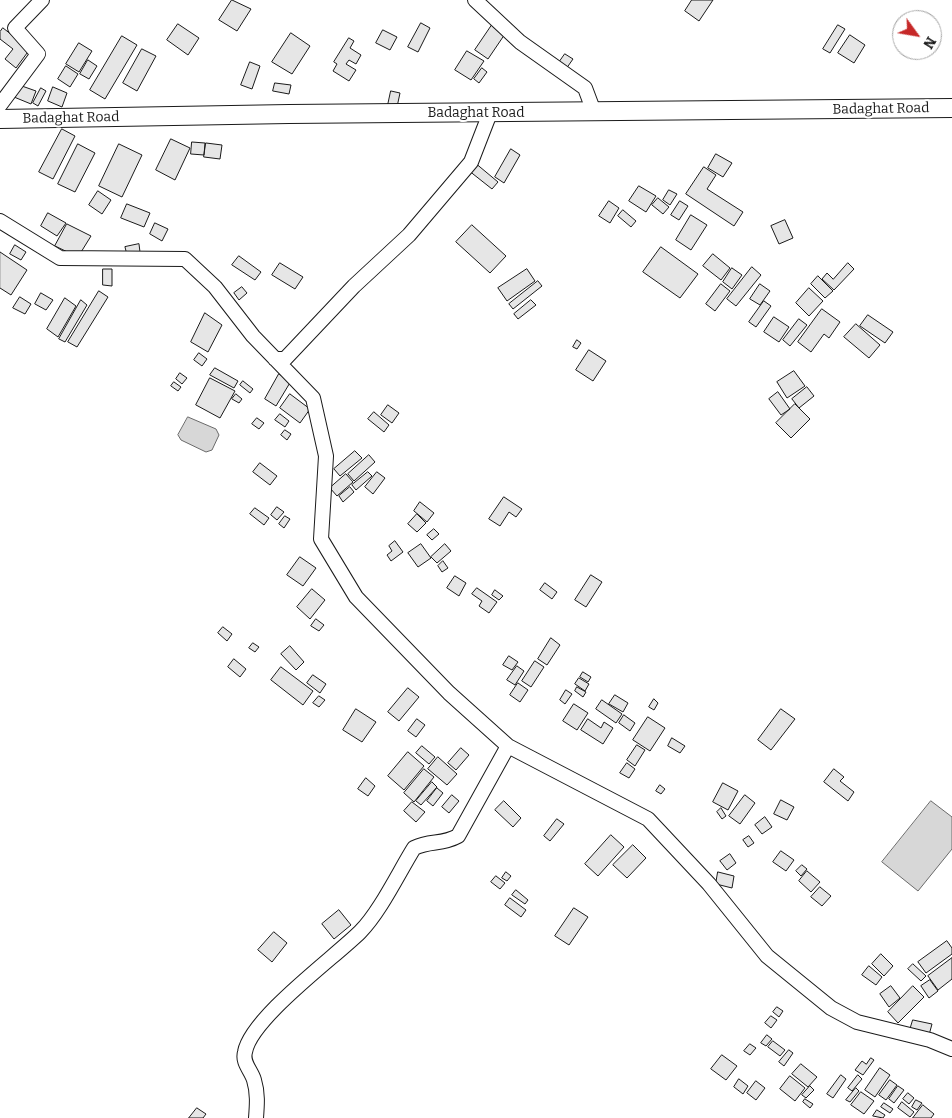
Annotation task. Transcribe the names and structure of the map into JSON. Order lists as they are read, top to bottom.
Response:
{
  "streets": {
    "main road": ["Badaghat Road"]
  },
  "north": "bottom right"
}
